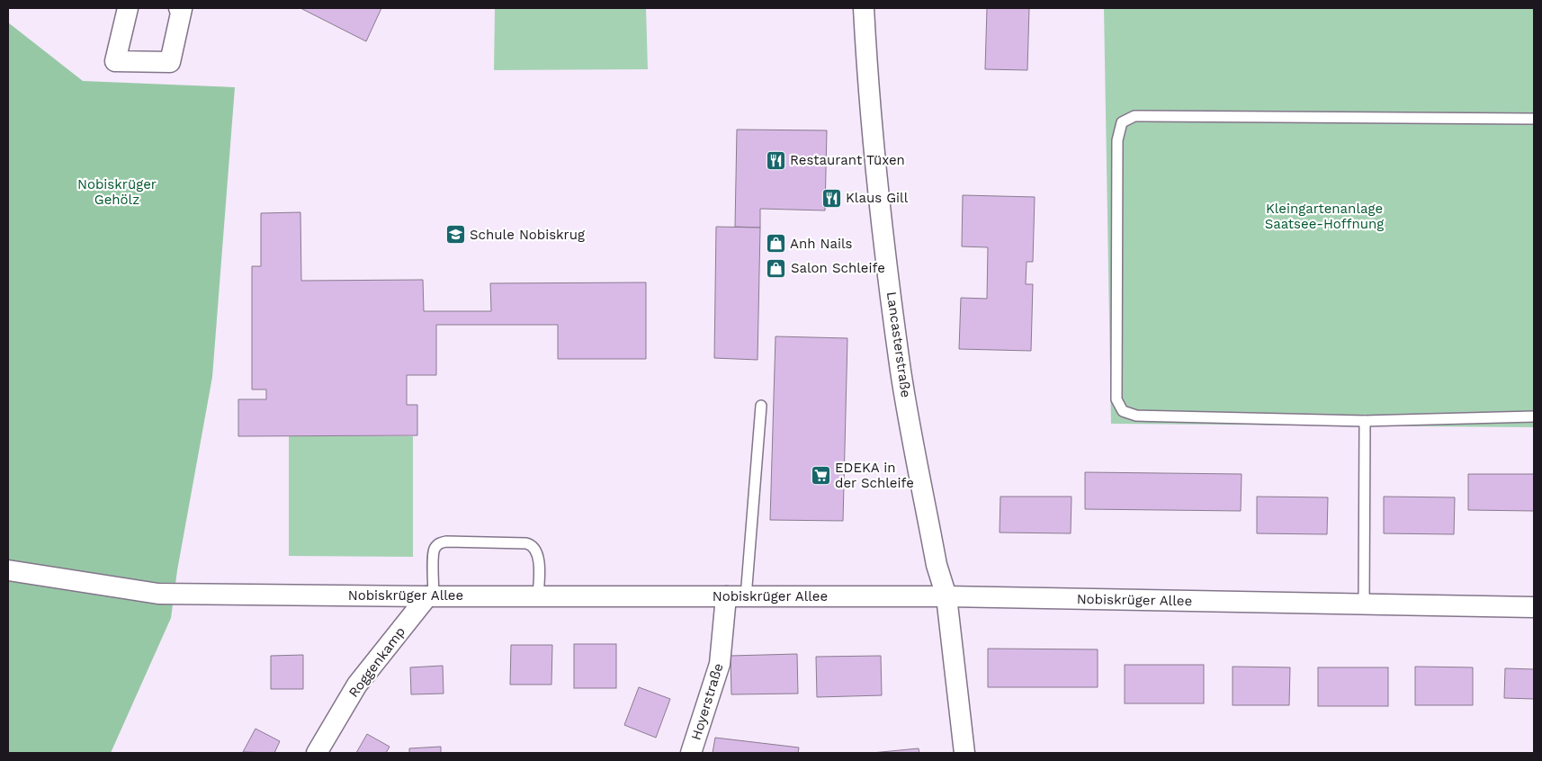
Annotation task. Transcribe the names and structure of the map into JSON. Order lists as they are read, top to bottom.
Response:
{
  "streets": {
    "street": [
      "Lancasterstraße",
      "Nobiskrüger Allee",
      "Roggenkamp",
      "Hoyerstraße"
    ]
  },
  "crossings": [
    ["Lancasterstraße", "Nobiskrüger Allee"],
    ["Nobiskrüger Allee", "Roggenkamp"],
    ["Nobiskrüger Allee", "Hoyerstraße"]
  ],
  "parks": ["Nobiskrüger Gehölz", "Kleingartenanlage Saatsee-Hoffnung"],
  "places": {
    "restaurant": ["Restaurant Tüxen", "Klaus Gill"],
    "school or university": ["Schule Nobiskrug"],
    "shop": ["Anh Nails", "Salon Schleife"],
    "supermarket": ["EDEKA in der Schleife"]
  }
}
